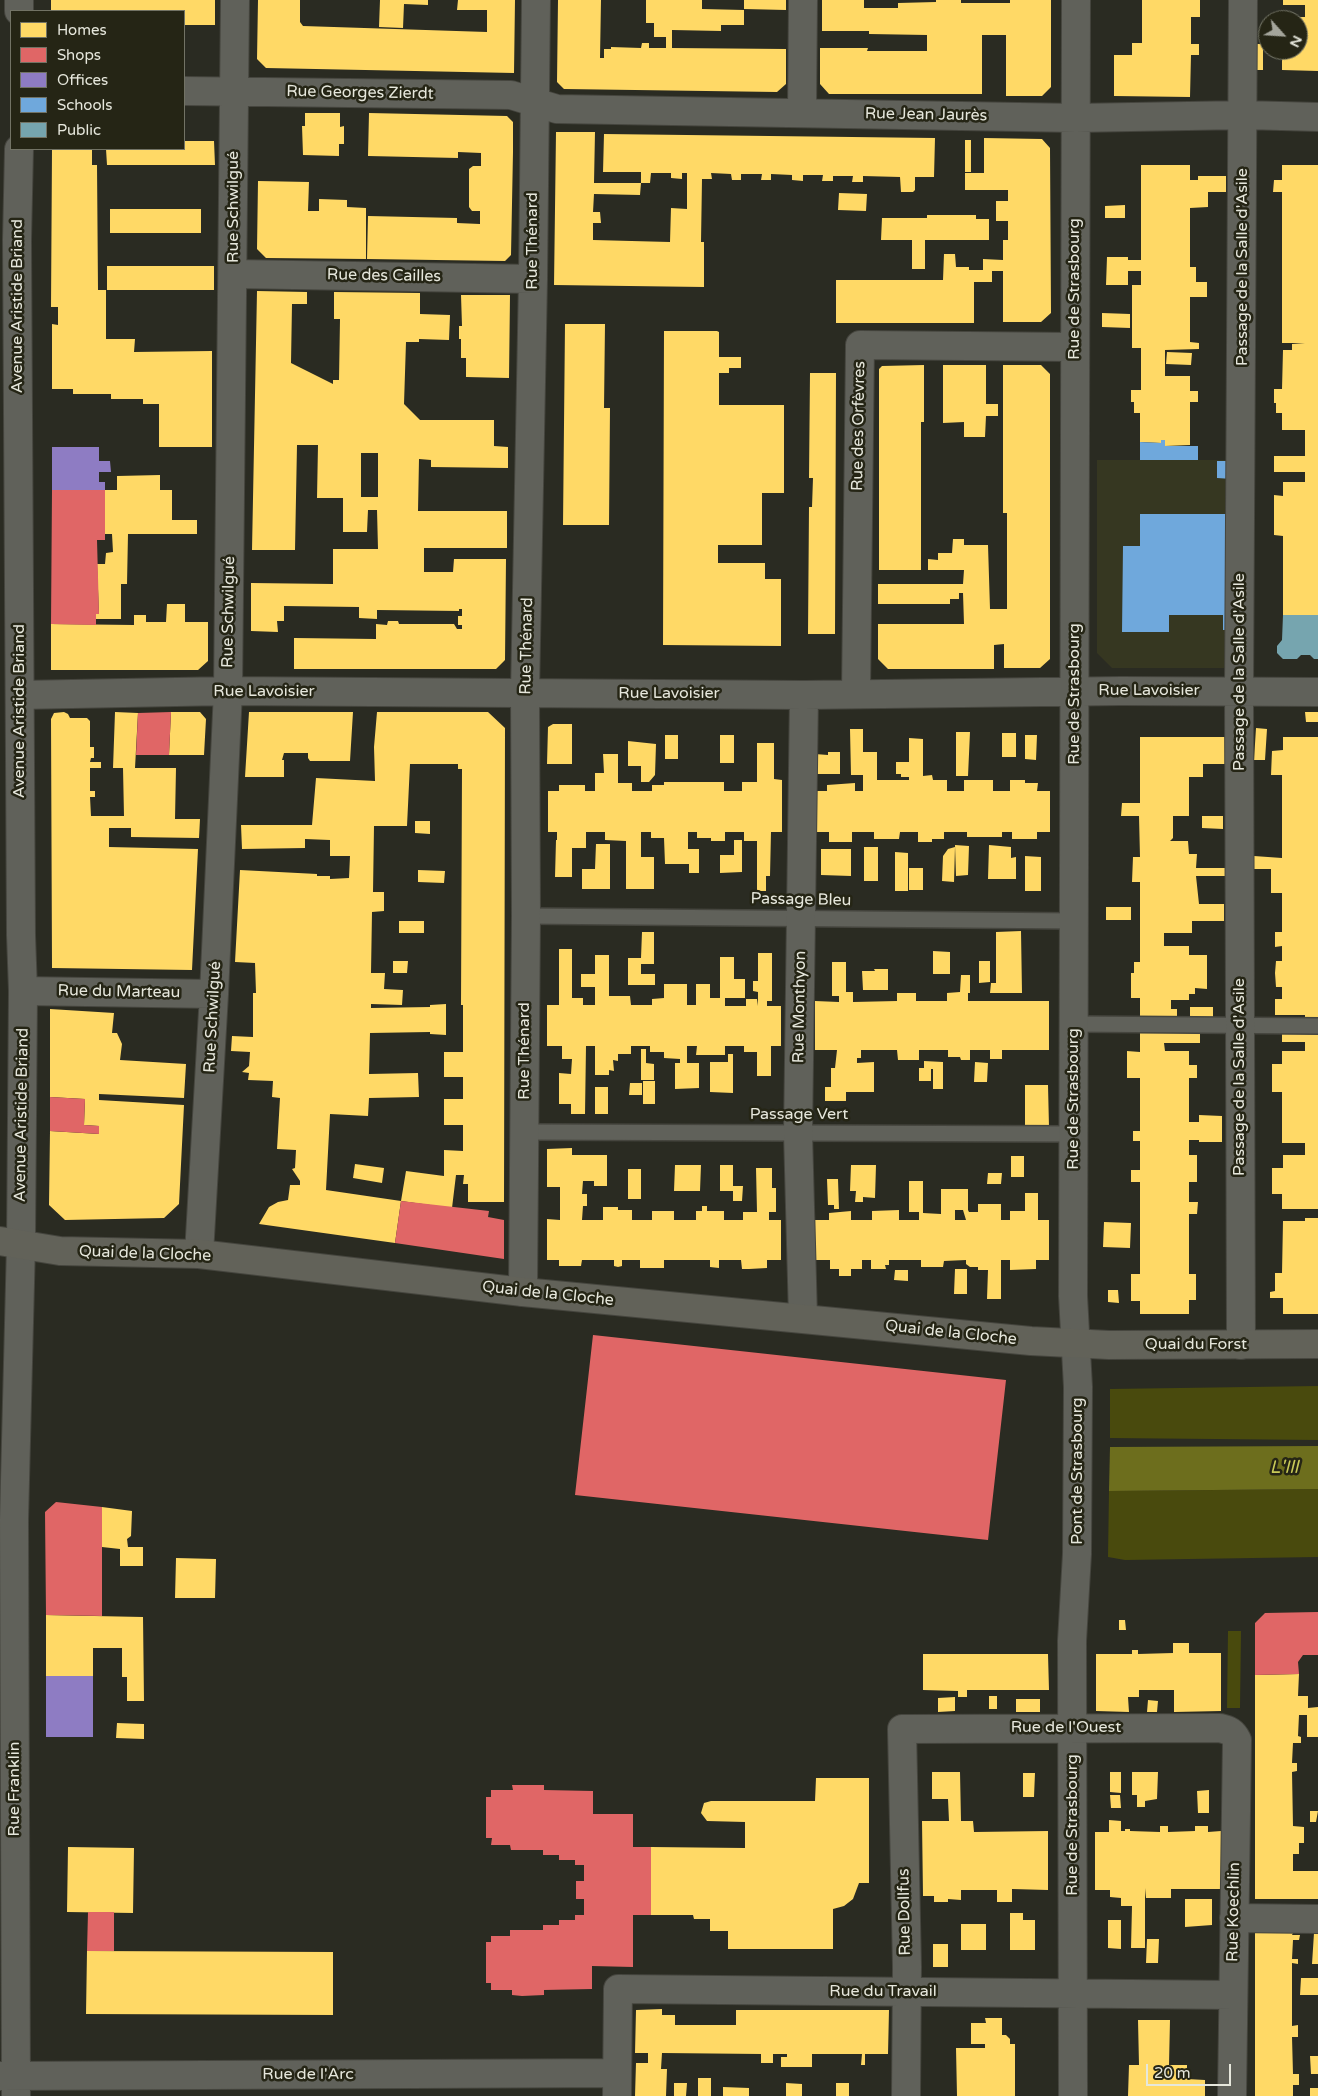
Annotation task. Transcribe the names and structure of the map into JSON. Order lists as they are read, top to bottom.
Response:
{
  "streets": {
    "street": [
      "Rue Georges Zierdt",
      "Rue Jean Jaurès",
      "Rue Schwilgué",
      "Rue Thénard",
      "Passage de la Salle d'Asile",
      "Rue des Cailles",
      "Rue de Strasbourg",
      "Avenue Aristide Briand",
      "Rue des Orfèvres",
      "Rue Lavoisier",
      "Rue du Marteau",
      "Rue Monthyon",
      "Quai de la Cloche",
      "Quai du Forst",
      "Pont de Strasbourg",
      "Rue de l'Ouest",
      "Rue Franklin",
      "Rue Dollfus",
      "Rue Koechlin",
      "Rue du Travail",
      "Rue de l'Arc"
    ],
    "lane": ["Passage Bleu", "Passage Vert"]
  },
  "crossings": [
    ["Rue Georges Zierdt", "Rue Jean Jaurès"],
    ["Rue Georges Zierdt", "Rue Schwilgué"],
    ["Rue Georges Zierdt", "Rue Thénard"],
    ["Rue Jean Jaurès", "Rue Thénard"],
    ["Rue Jean Jaurès", "Passage de la Salle d'Asile"],
    ["Rue Jean Jaurès", "Rue de Strasbourg"],
    ["Rue Schwilgué", "Rue des Cailles"],
    ["Rue Schwilgué", "Rue Lavoisier"],
    ["Rue Schwilgué", "Rue du Marteau"],
    ["Rue Schwilgué", "Quai de la Cloche"],
    ["Rue Thénard", "Rue des Cailles"],
    ["Rue Thénard", "Rue Lavoisier"],
    ["Rue Thénard", "Passage Bleu"],
    ["Rue Thénard", "Passage Vert"],
    ["Rue Thénard", "Quai de la Cloche"],
    ["Passage de la Salle d'Asile", "Rue Lavoisier"],
    ["Passage de la Salle d'Asile", "Quai du Forst"],
    ["Rue de Strasbourg", "Rue des Orfèvres"],
    ["Rue de Strasbourg", "Rue Lavoisier"],
    ["Rue de Strasbourg", "Passage Bleu"],
    ["Rue de Strasbourg", "Passage Vert"],
    ["Rue de Strasbourg", "Quai de la Cloche"],
    ["Rue de Strasbourg", "Quai du Forst"],
    ["Rue de Strasbourg", "Pont de Strasbourg"],
    ["Rue de Strasbourg", "Rue de l'Ouest"],
    ["Rue de Strasbourg", "Rue du Travail"],
    ["Avenue Aristide Briand", "Rue Lavoisier"],
    ["Avenue Aristide Briand", "Rue du Marteau"],
    ["Avenue Aristide Briand", "Quai de la Cloche"],
    ["Avenue Aristide Briand", "Rue Franklin"],
    ["Rue des Orfèvres", "Rue Lavoisier"],
    ["Rue Lavoisier", "Rue Monthyon"],
    ["Passage Bleu", "Rue Monthyon"],
    ["Rue Monthyon", "Passage Vert"],
    ["Rue Monthyon", "Quai de la Cloche"],
    ["Quai de la Cloche", "Quai du Forst"],
    ["Rue de l'Ouest", "Rue Dollfus"],
    ["Rue de l'Ouest", "Rue Koechlin"],
    ["Rue Franklin", "Rue de l'Arc"],
    ["Rue Dollfus", "Rue du Travail"],
    ["Rue Koechlin", "Rue du Travail"],
    ["Rue du Travail", "Rue de l'Arc"]
  ],
  "water": ["L'Ill"],
  "legend": [
    "Homes",
    "Shops",
    "Offices",
    "Schools",
    "Public"
  ],
  "scale_bar": "20 m",
  "north": "bottom right"
}
